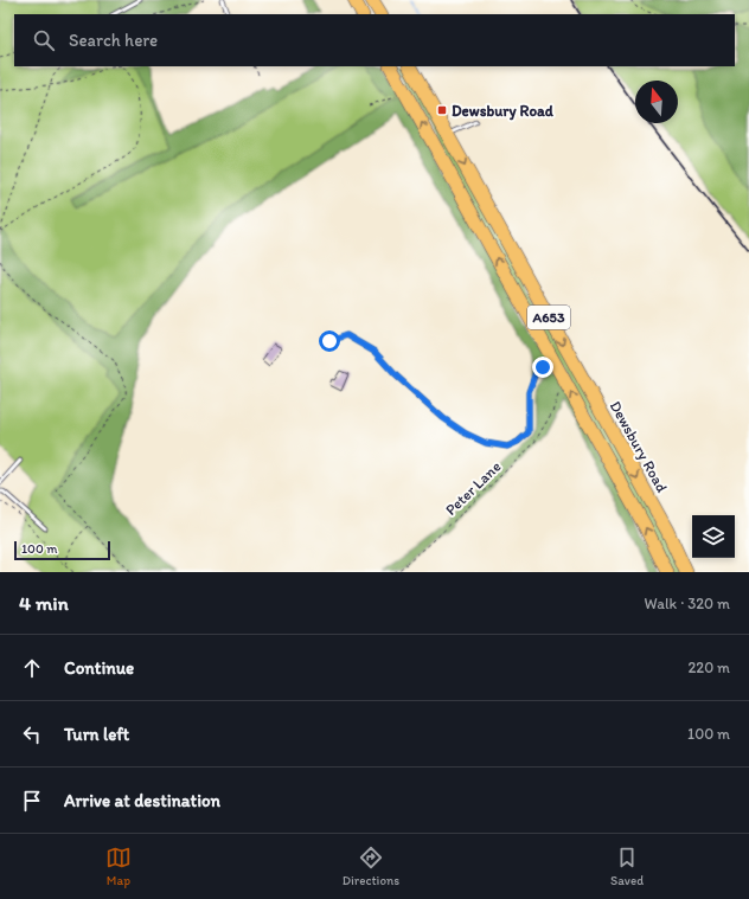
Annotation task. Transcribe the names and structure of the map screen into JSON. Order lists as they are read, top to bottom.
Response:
{
  "streets": {
    "highway": ["A653", "Dewsbury Road"],
    "path": ["Peter Lane"]
  },
  "crossings": [
    ["A653", "Peter Lane"]
  ],
  "places": {
    "transit": ["Dewsbury Road"]
  },
  "scale_bar": "100 m",
  "north": "top",
  "page": {
    "search": "Search here",
    "scale": "100 m",
    "heading": ["4 min", "Walk · 320 m"],
    "list": [
      ["Continue", "220 m"],
      ["Turn left", "100 m"],
      "Arrive at destination"
    ],
    "nav": ["Map", "Directions", "Saved"]
  }
}
